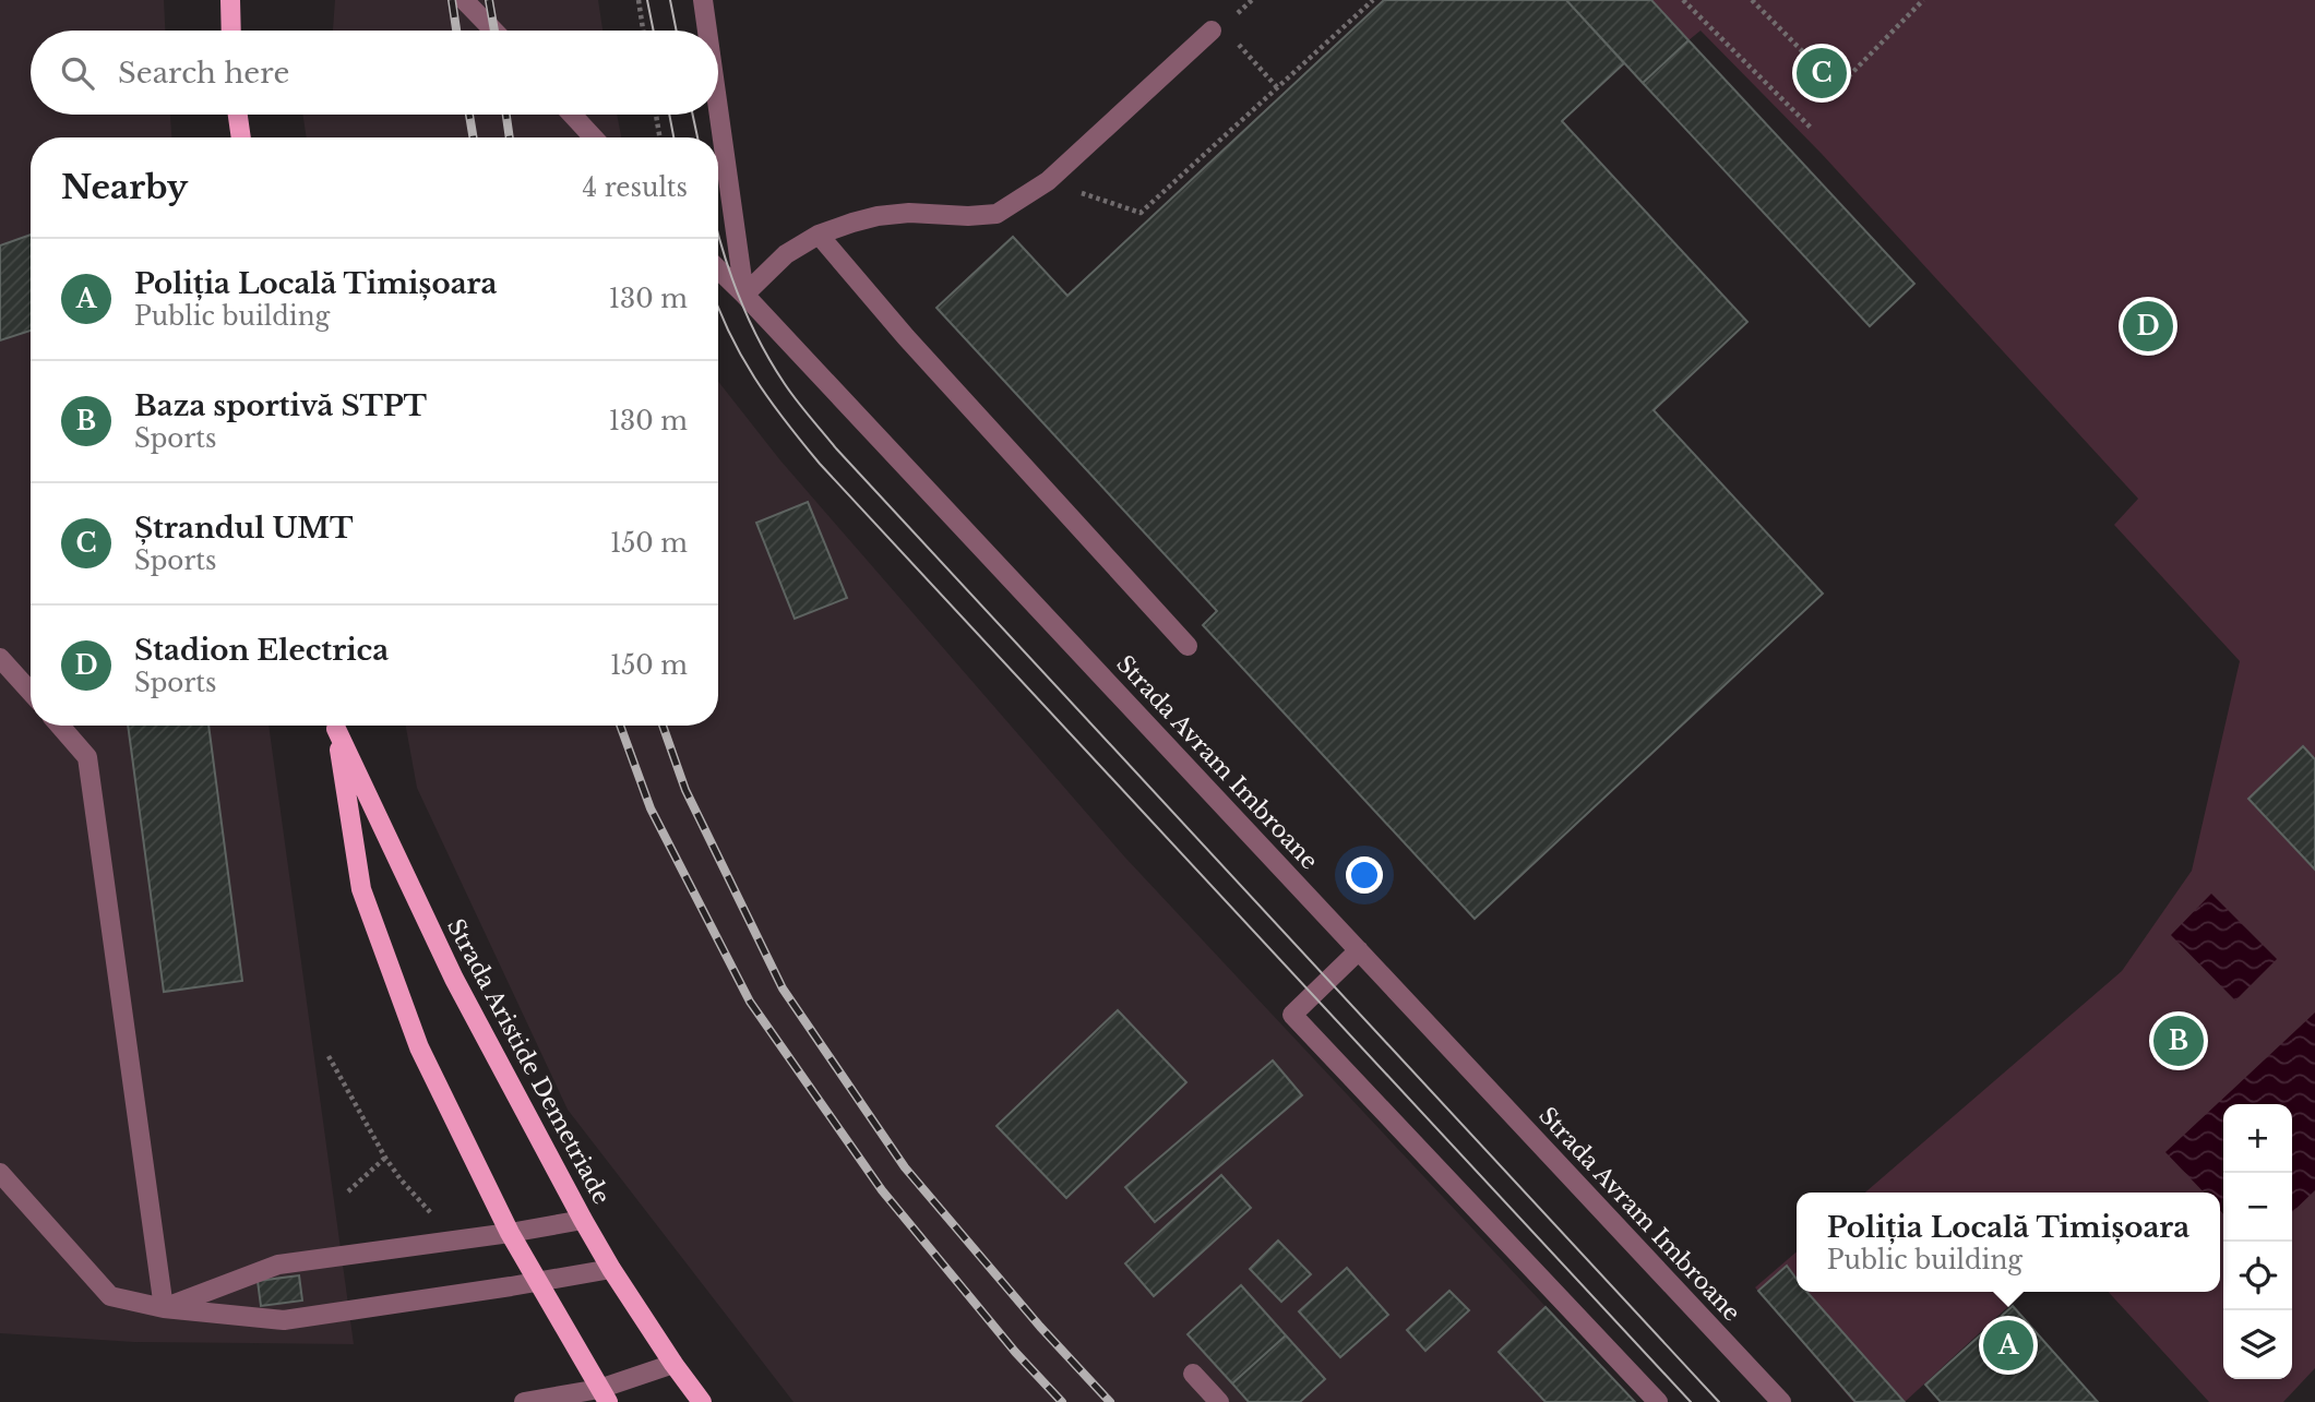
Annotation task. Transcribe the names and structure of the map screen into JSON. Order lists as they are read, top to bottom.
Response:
{
  "streets": {
    "main road": ["Strada Aristide Demetriade"],
    "street": ["Strada Avram Imbroane"]
  },
  "page": {
    "search": "Search here",
    "pins": [
      "C",
      "D",
      "B",
      "A"
    ],
    "heading": ["Nearby", "4 results"],
    "list": [
      {
        "mark": "A",
        "name": "Poliția Locală Timișoara",
        "note": "Public building",
        "value": "130 m"
      },
      {
        "mark": "B",
        "name": "Baza sportivă STPT",
        "note": "Sports",
        "value": "130 m"
      },
      {
        "mark": "C",
        "name": "Ștrandul UMT",
        "note": "Sports",
        "value": "150 m"
      },
      {
        "mark": "D",
        "name": "Stadion Electrica",
        "note": "Sports",
        "value": "150 m"
      }
    ],
    "map_buttons": ["+", "−"],
    "popup": ["Poliția Locală Timișoara", "Public building"]
  }
}
